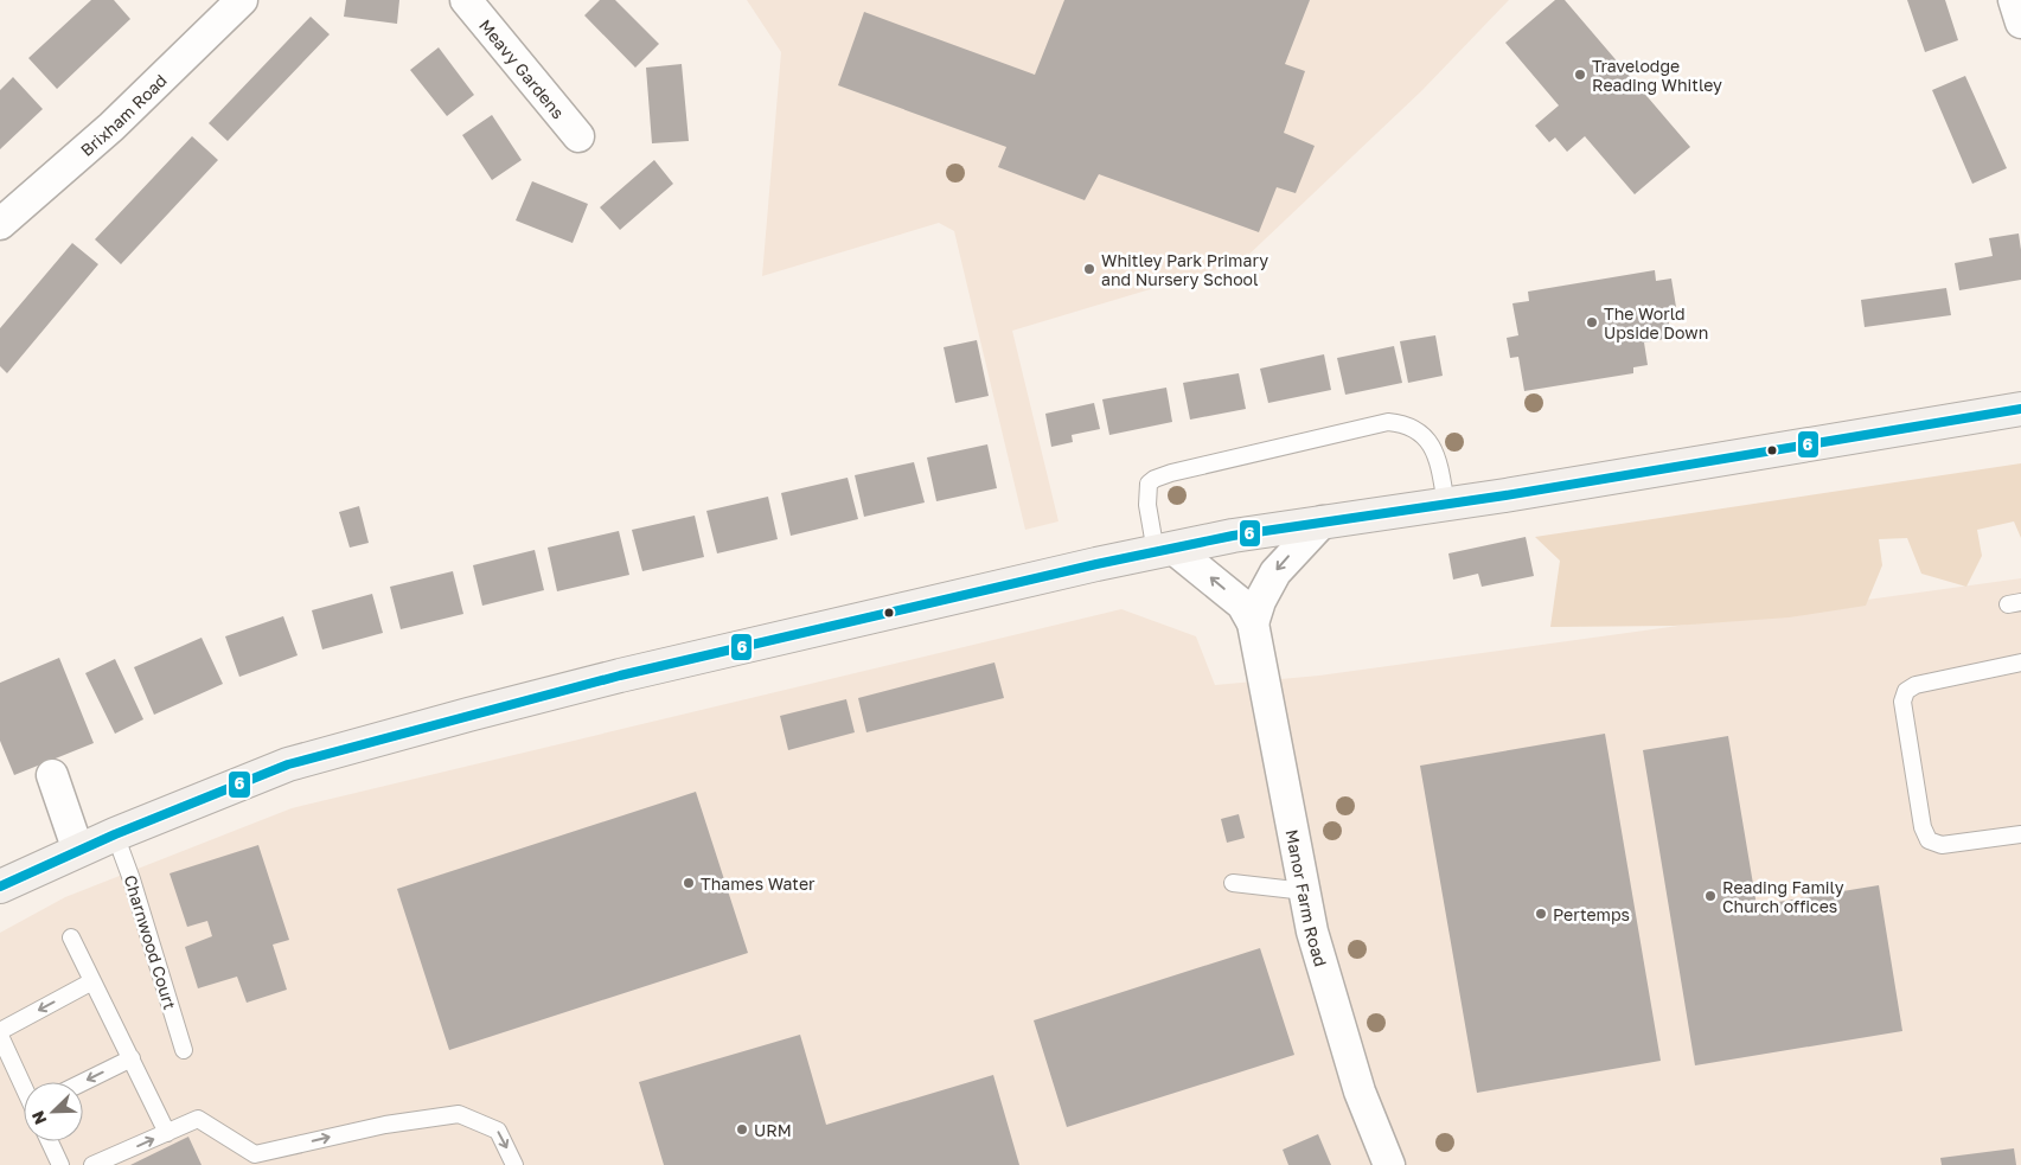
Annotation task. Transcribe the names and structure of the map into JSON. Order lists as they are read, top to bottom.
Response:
{
  "streets": {
    "street": ["Meavy Gardens", "Brixham Road", "Manor Farm Road"],
    "lane": ["Charnwood Court"]
  },
  "places": [
    "Travelodge Reading Whitley",
    "Whitley Park Primary and Nursery School",
    "The World Upside Down",
    "Thames Water",
    "Reading Family Church offices",
    "Pertemps",
    "URM"
  ],
  "lines": ["transit line 6"],
  "north": "bottom left"
}
